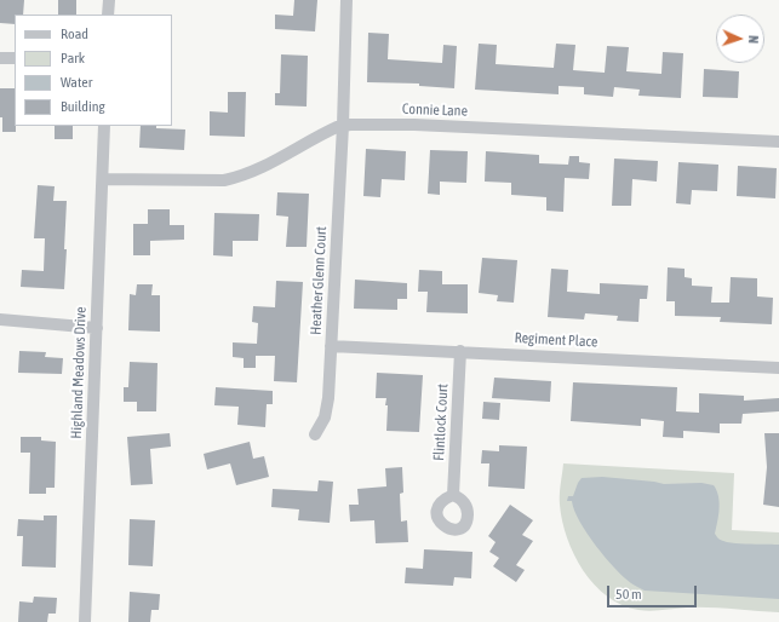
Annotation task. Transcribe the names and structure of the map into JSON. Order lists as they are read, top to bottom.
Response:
{
  "streets": {
    "street": [
      "Connie Lane",
      "Heather Glenn Court",
      "Regiment Place",
      "Highland Meadows Drive",
      "Flintlock Court"
    ]
  },
  "crossings": [
    ["Connie Lane", "Heather Glenn Court"],
    ["Connie Lane", "Highland Meadows Drive"],
    ["Heather Glenn Court", "Regiment Place"],
    ["Regiment Place", "Flintlock Court"]
  ],
  "legend": [
    "Road",
    "Park",
    "Water",
    "Building"
  ],
  "scale_bar": "50 m",
  "north": "right"
}
